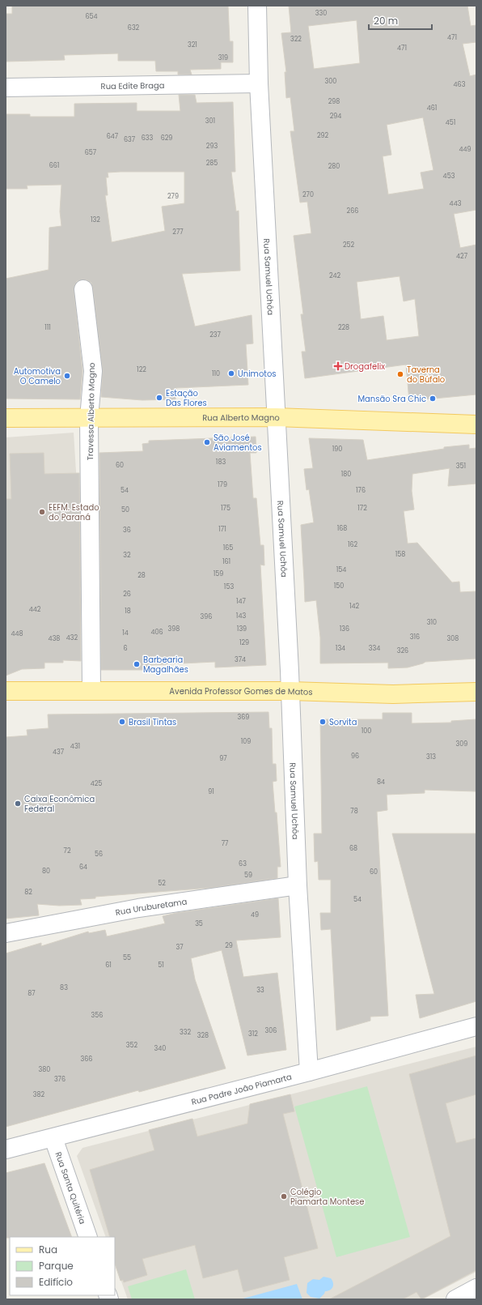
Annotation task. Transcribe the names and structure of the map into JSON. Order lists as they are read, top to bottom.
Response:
{
  "streets": {
    "main road": ["Rua Alberto Magno", "Avenida Professor Gomes de Matos"],
    "street": [
      "Rua Edite Braga",
      "Rua Samuel Uchôa",
      "Travessa Alberto Magno",
      "Rua Uruburetama",
      "Rua Padre João Piamarta",
      "Rua Santa Quitéria"
    ]
  },
  "crossings": [
    ["Rua Edite Braga", "Rua Samuel Uchôa"],
    ["Rua Samuel Uchôa", "Rua Alberto Magno"],
    ["Rua Samuel Uchôa", "Avenida Professor Gomes de Matos"],
    ["Rua Samuel Uchôa", "Rua Uruburetama"],
    ["Rua Samuel Uchôa", "Rua Padre João Piamarta"],
    ["Travessa Alberto Magno", "Rua Alberto Magno"],
    ["Travessa Alberto Magno", "Avenida Professor Gomes de Matos"],
    ["Rua Padre João Piamarta", "Rua Santa Quitéria"]
  ],
  "places": {
    "health": ["Drogafelix"],
    "other": [
      "Unimotos",
      "Taverna do Búfalo",
      "Automotiva O Camelo",
      "Estação Das Flores",
      "Mansão Sra Chic",
      "São José Aviamentos",
      "EEFM. Estado do Paraná",
      "Barbearia Magalhães",
      "Brasil Tintas",
      "Sorvita",
      "Caixa Econômica Federal",
      "Colégio Piamarta Montese"
    ]
  },
  "house_numbers": [
    "330",
    "654",
    "632",
    "471",
    "322",
    "321",
    "471",
    "319",
    "300",
    "463",
    "298",
    "461",
    "294",
    "301",
    "451",
    "292",
    "647",
    "633",
    "629",
    "637",
    "293",
    "449",
    "657",
    "285",
    "661",
    "280",
    "453",
    "270",
    "279",
    "443",
    "266",
    "132",
    "277",
    "252",
    "427",
    "242",
    "111",
    "228",
    "237",
    "122",
    "110",
    "190",
    "183",
    "60",
    "351",
    "180",
    "179",
    "54",
    "176",
    "175",
    "172",
    "50",
    "168",
    "171",
    "36",
    "162",
    "165",
    "158",
    "32",
    "161",
    "154",
    "159",
    "28",
    "150",
    "153",
    "26",
    "147",
    "142",
    "442",
    "18",
    "143",
    "396",
    "310",
    "398",
    "139",
    "136",
    "406",
    "14",
    "448",
    "316",
    "432",
    "438",
    "308",
    "129",
    "6",
    "134",
    "334",
    "326",
    "374",
    "369",
    "100",
    "109",
    "309",
    "431",
    "437",
    "96",
    "313",
    "97",
    "84",
    "425",
    "91",
    "78",
    "77",
    "68",
    "72",
    "56",
    "63",
    "64",
    "80",
    "60",
    "59",
    "52",
    "82",
    "54",
    "49",
    "35",
    "29",
    "37",
    "55",
    "61",
    "51",
    "83",
    "33",
    "87",
    "356",
    "306",
    "332",
    "312",
    "328",
    "352",
    "340",
    "366",
    "380",
    "376",
    "382"
  ],
  "legend": ["Rua", "Parque", "Edifício"],
  "scale_bar": "20 m"
}
